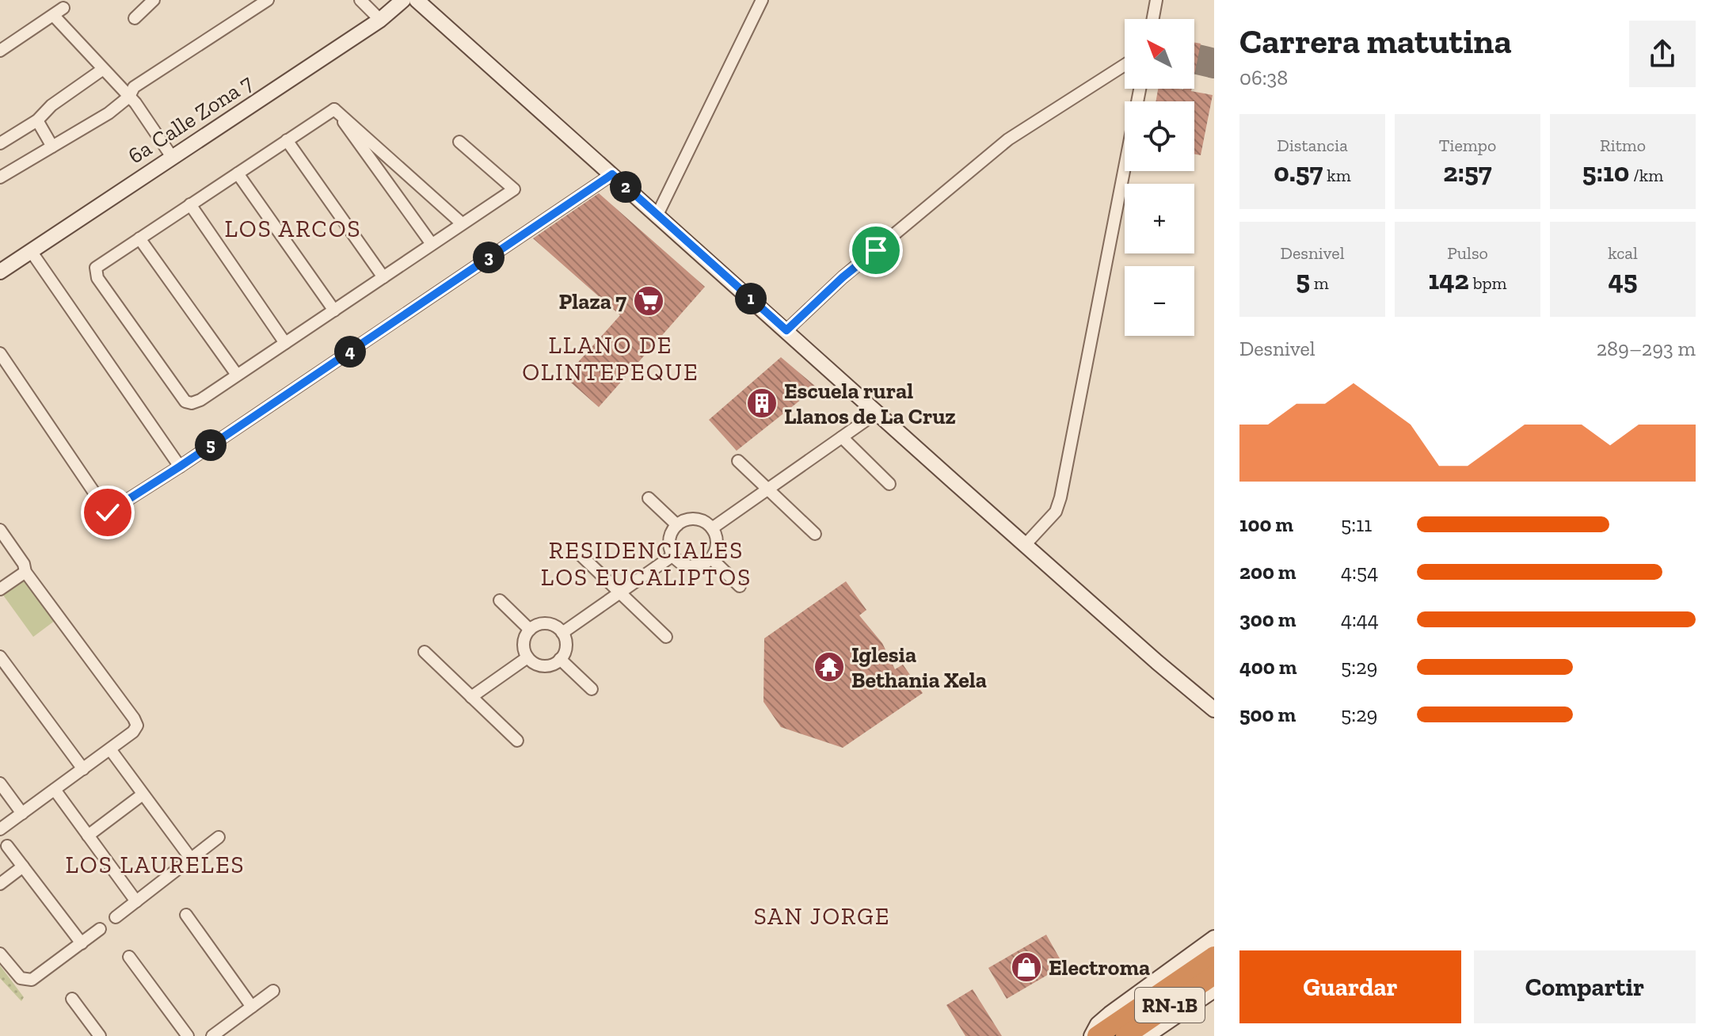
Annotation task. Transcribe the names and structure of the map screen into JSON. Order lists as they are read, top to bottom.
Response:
{
  "streets": {
    "highway": ["RN-1B"],
    "main road": ["6a Calle Zona 7"]
  },
  "districts": [
    "LOS ARCOS",
    "LLANO DE OLINTEPEQUE",
    "RESIDENCIALES LOS EUCALIPTOS",
    "LOS LAURELES",
    "SAN JORGE"
  ],
  "places": {
    "supermarket": ["Plaza 7"],
    "building": ["Escuela rural Llanos de La Cruz"],
    "temple": ["Iglesia Bethania Xela"],
    "shop": ["Electroma"]
  },
  "north": "top left",
  "page": {
    "heading": ["Carrera matutina", "06:38"],
    "map_buttons": ["+", "−"],
    "stats": [
      ["Distancia", "0.57 km"],
      ["Tiempo", "2:57"],
      ["Ritmo", "5:10 /km"],
      ["Desnivel", "5 m"],
      ["Pulso", "142 bpm"],
      ["kcal", "45"]
    ],
    "pins": [
      "2",
      "3",
      "1",
      "4",
      "5"
    ],
    "chart": ["Desnivel", "289–293 m"],
    "list": [
      {
        "name": "100 m",
        "note": "5:11"
      },
      {
        "name": "200 m",
        "note": "4:54"
      },
      {
        "name": "300 m",
        "note": "4:44"
      },
      {
        "name": "400 m",
        "note": "5:29"
      },
      {
        "name": "500 m",
        "note": "5:29"
      }
    ],
    "buttons": ["Guardar", "Compartir"]
  }
}
